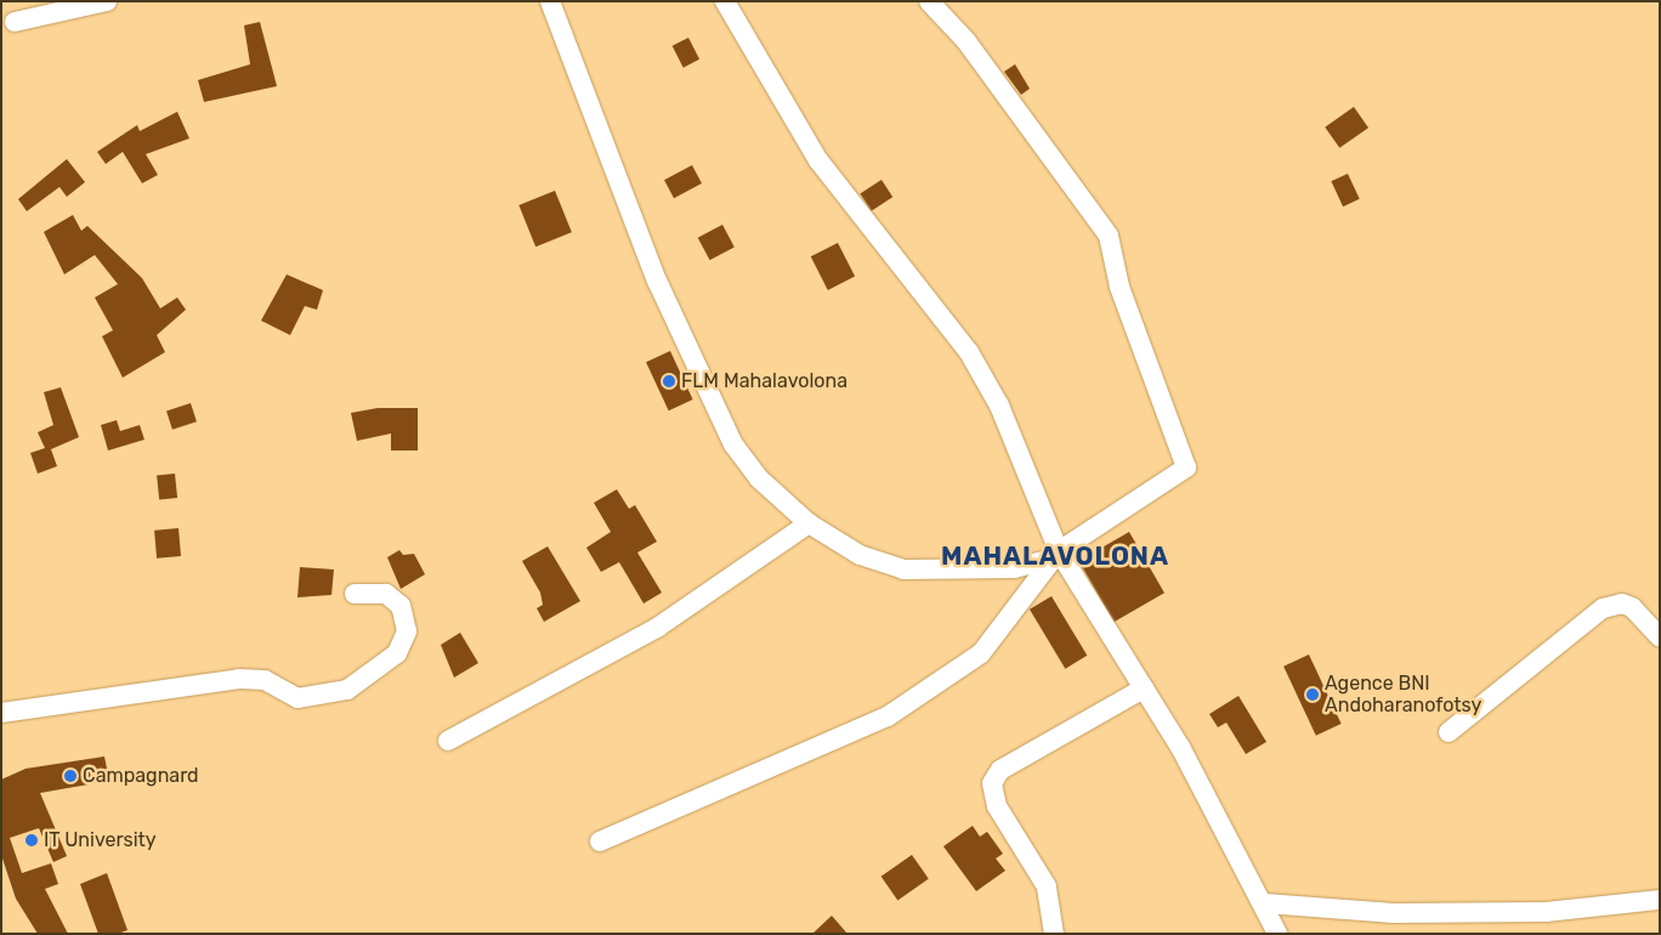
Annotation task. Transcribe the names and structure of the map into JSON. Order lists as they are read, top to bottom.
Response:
{
  "districts": ["MAHALAVOLONA"],
  "places": [
    "FLM Mahalavolona",
    "Agence BNI Andoharanofotsy",
    "Campagnard",
    "IT University"
  ]
}
